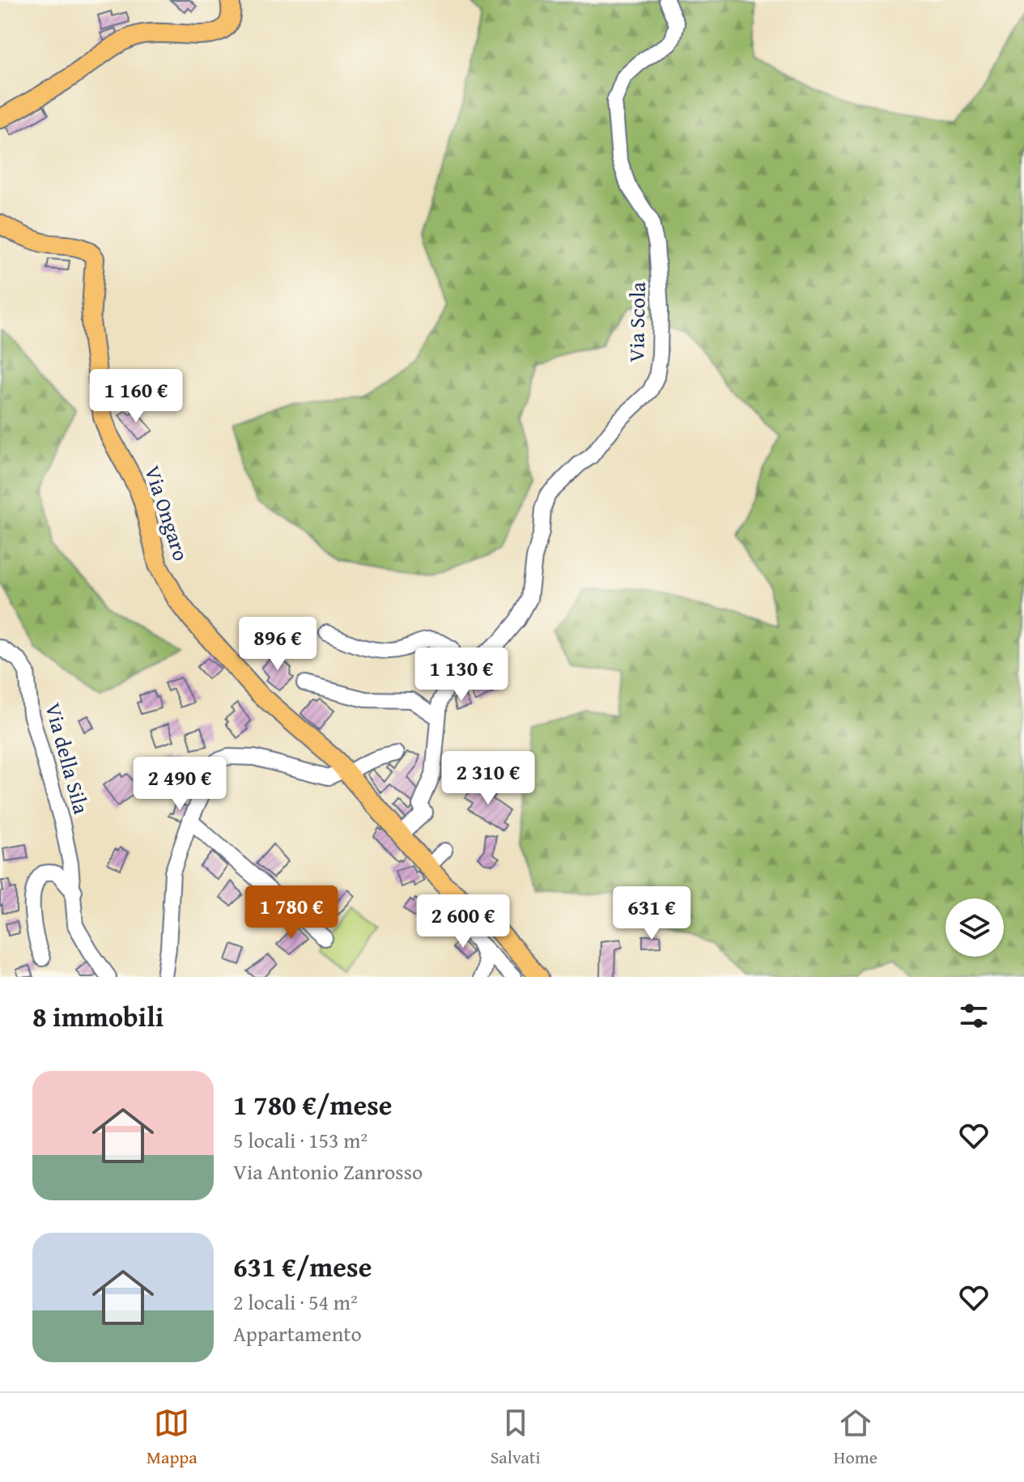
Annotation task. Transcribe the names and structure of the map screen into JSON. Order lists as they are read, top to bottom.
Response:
{
  "streets": {
    "main road": ["Via Ongaro"],
    "street": ["Via Scola", "Via della Sila"]
  },
  "crossings": [
    ["Via Scola", "Via Ongaro"]
  ],
  "page": {
    "price": [
      "1 160 €",
      "896 €",
      "1 130 €",
      "2 310 €",
      "2 490 €",
      "1 780 €",
      "631 €",
      "2 600 €"
    ],
    "heading": "8 immobili",
    "list": [
      {
        "name": "1 780 €/mese",
        "note": "5 locali · 153 m² · Via Antonio Zanrosso"
      },
      {
        "name": "631 €/mese",
        "note": "2 locali · 54 m² · Appartamento"
      }
    ],
    "tabs": ["Mappa", "Salvati", "Home"]
  }
}
